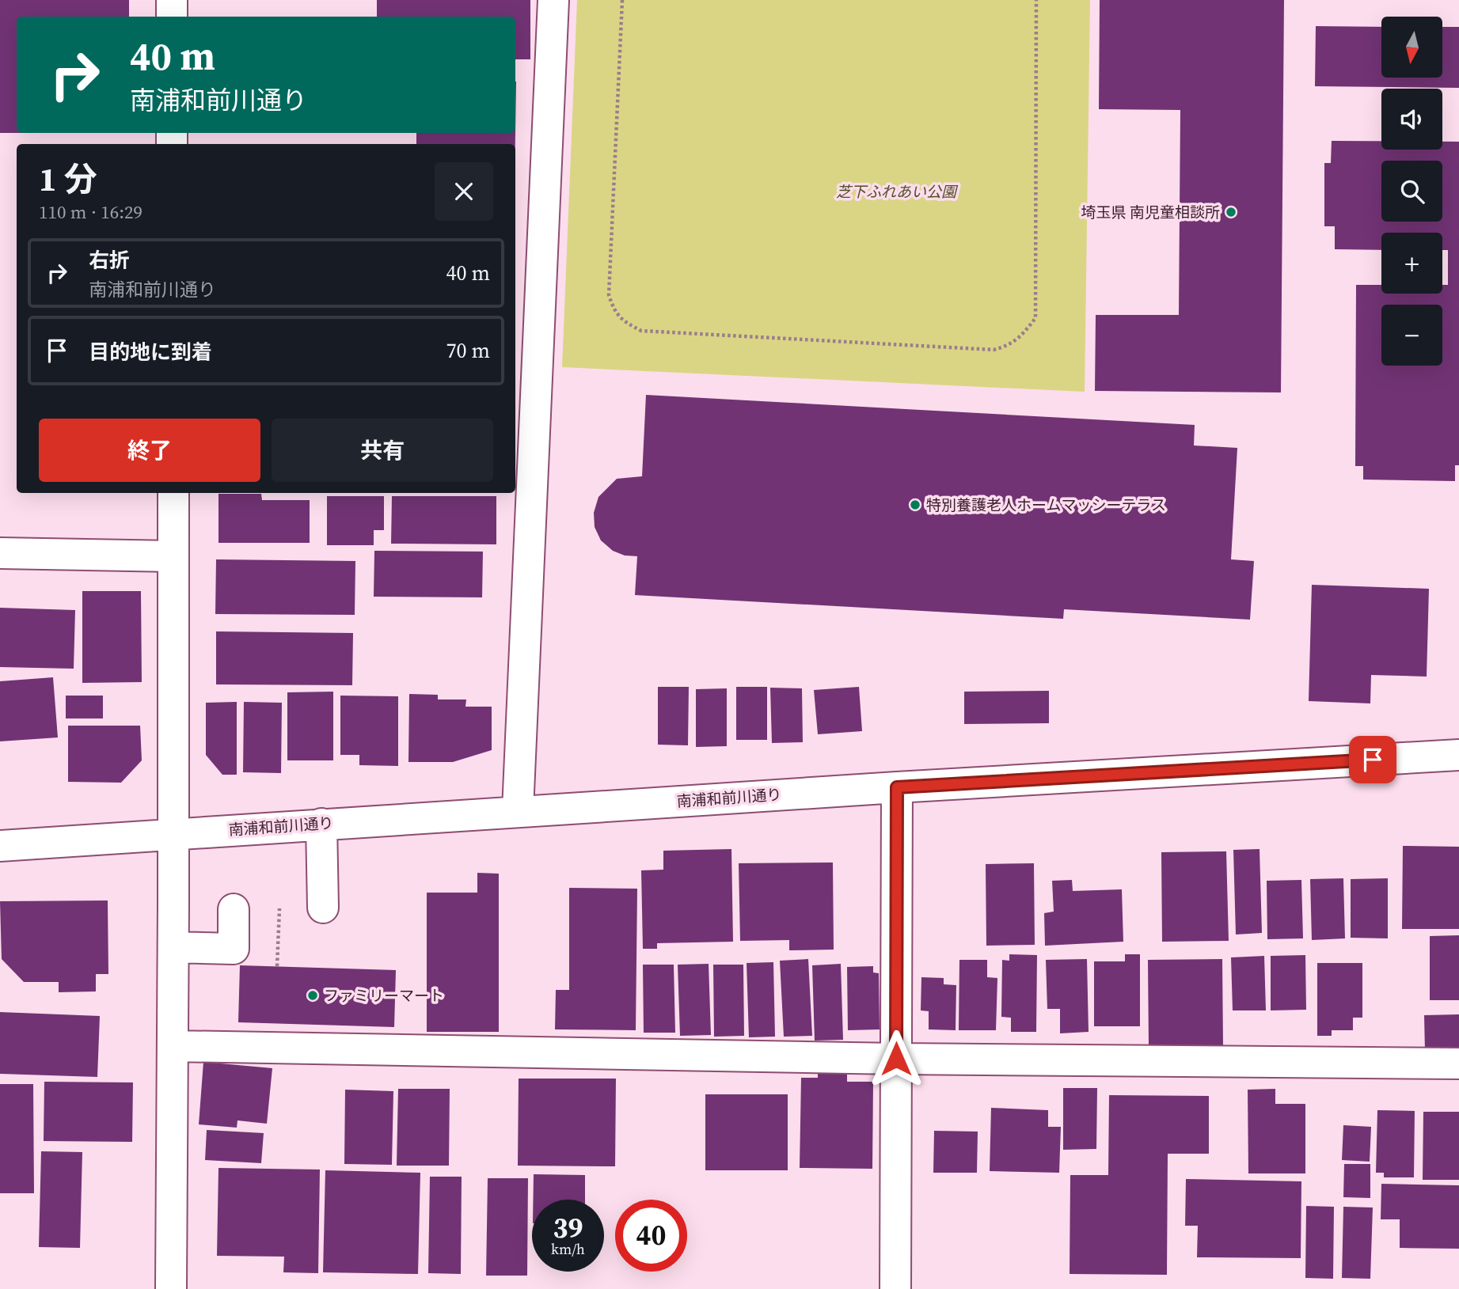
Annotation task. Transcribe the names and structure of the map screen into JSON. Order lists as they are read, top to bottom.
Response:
{
  "streets": {
    "street": ["南浦和前川通り"]
  },
  "parks": ["芝下ふれあい公園"],
  "places": ["埼玉県 南児童相談所", "特別養護老人ホームマッシーテラス", "ファミリーマート"],
  "north": "bottom",
  "page": {
    "map_buttons": ["+", "−"],
    "turn": ["40 m", "南浦和前川通り"],
    "heading": ["1 分", "110 m · 16:29"],
    "list": [
      {
        "name": "右折",
        "note": "南浦和前川通り",
        "value": "40 m"
      },
      {
        "name": "目的地に到着",
        "value": "70 m"
      }
    ],
    "buttons": ["終了", "共有"],
    "speed": "39 km/h",
    "limit": "40"
  }
}
